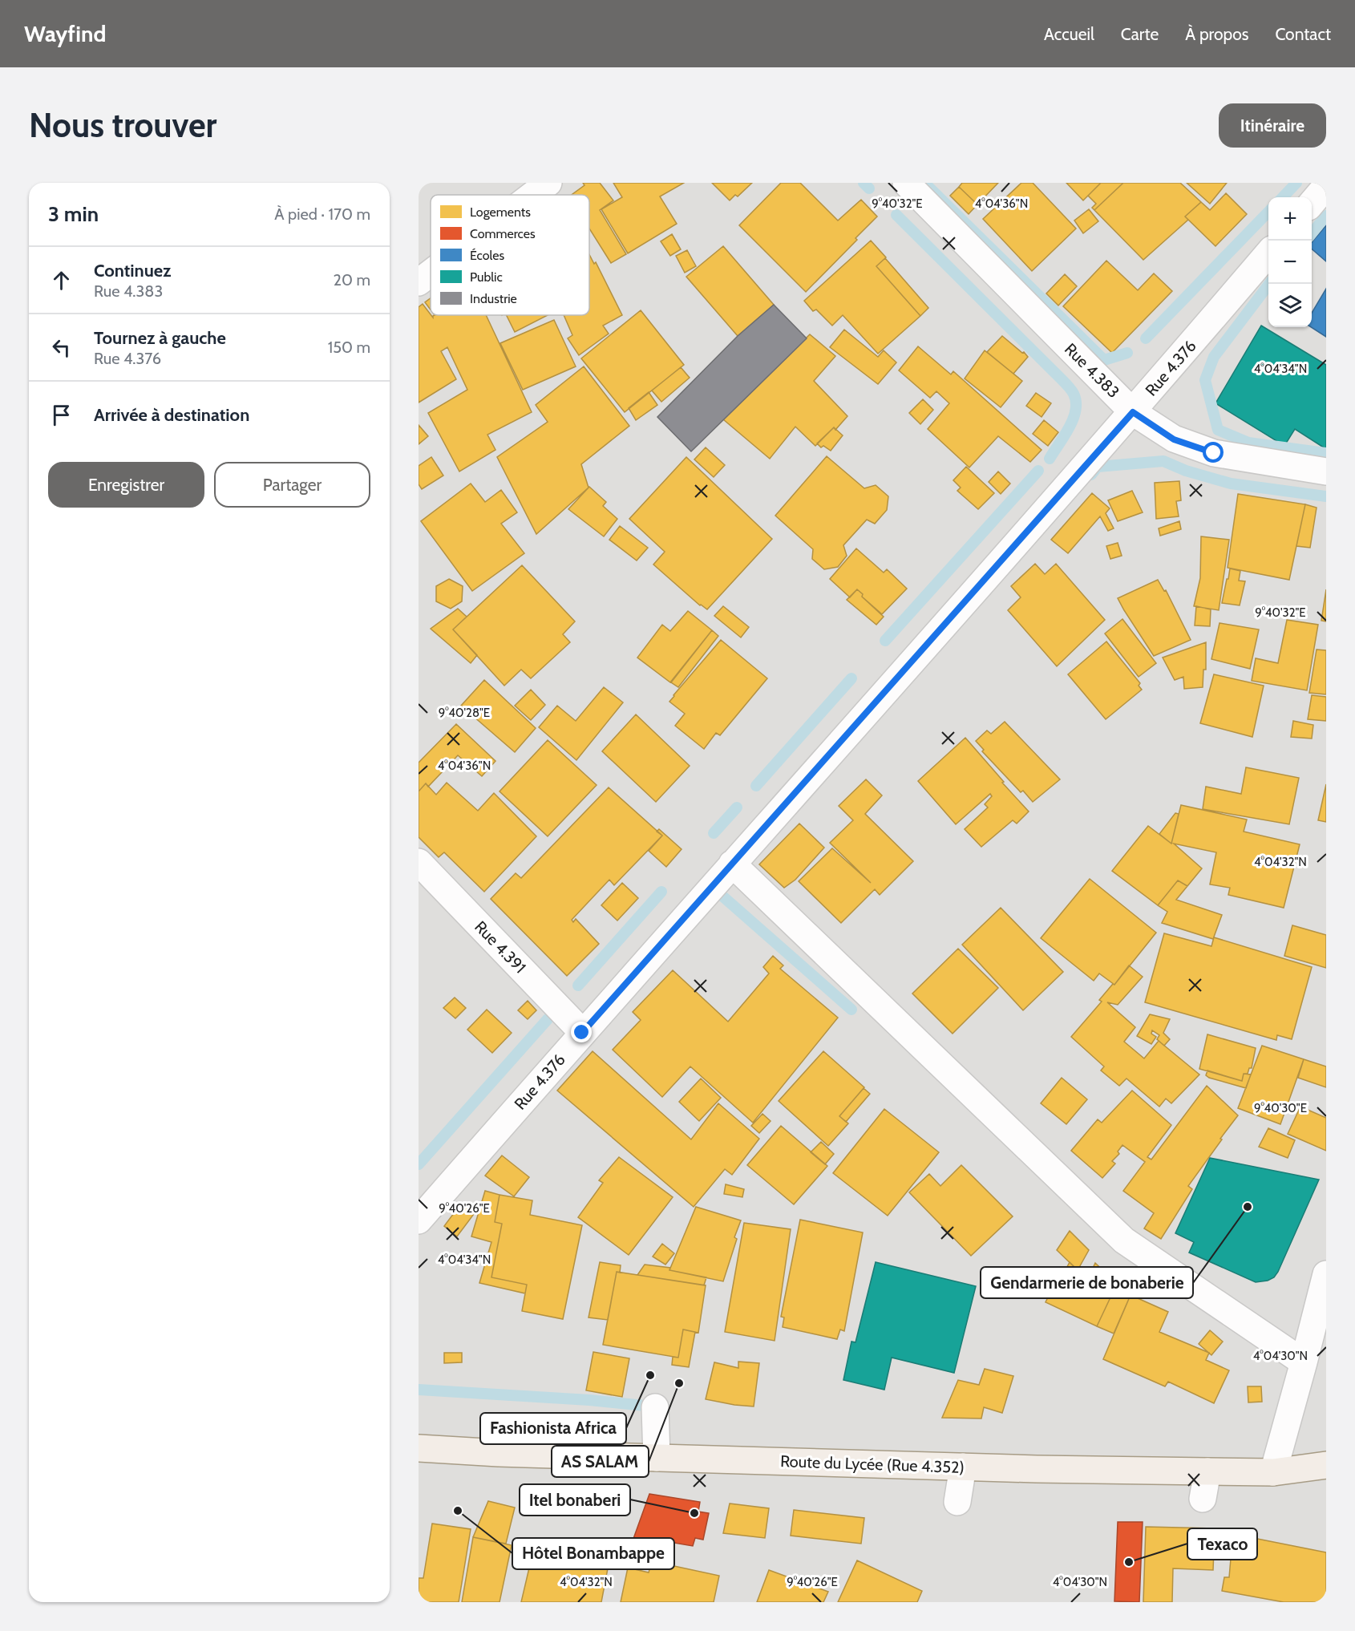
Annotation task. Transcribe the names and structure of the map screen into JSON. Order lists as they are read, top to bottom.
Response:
{
  "streets": {
    "main road": ["Route du Lycée (Rue 4.352)"],
    "street": ["Rue 4.376", "Rue 4.383", "Rue 4.391"]
  },
  "crossings": [
    ["Rue 4.376", "Rue 4.383"],
    ["Rue 4.376", "Rue 4.391"]
  ],
  "places": [
    "Gendarmerie de bonaberie",
    "Fashionista Africa",
    "AS SALAM",
    "Hôtel Bonambappe",
    "Itel bonaberi",
    "Texaco"
  ],
  "legend": [
    "Logements",
    "Commerces",
    "Écoles",
    "Public",
    "Industrie"
  ],
  "page": {
    "header": "Wayfind",
    "nav": [
      "Accueil",
      "Carte",
      "À propos",
      "Contact"
    ],
    "buttons": [
      "Itinéraire",
      ["Enregistrer", "Partager"]
    ],
    "title": "Nous trouver",
    "heading": ["3 min", "À pied · 170 m"],
    "map_buttons": ["+", "−"],
    "list": [
      ["Continuez", "Rue 4.383", "20 m"],
      ["Tournez à gauche", "Rue 4.376", "150 m"],
      "Arrivée à destination"
    ]
  },
  "coordinates": [
    "9°40'32\"E",
    "4°04'36\"N",
    "4°04'34\"N",
    "9°40'28\"E",
    "4°04'32\"N",
    "9°40'30\"E",
    "9°40'26\"E",
    "4°04'30\"N"
  ]
}
